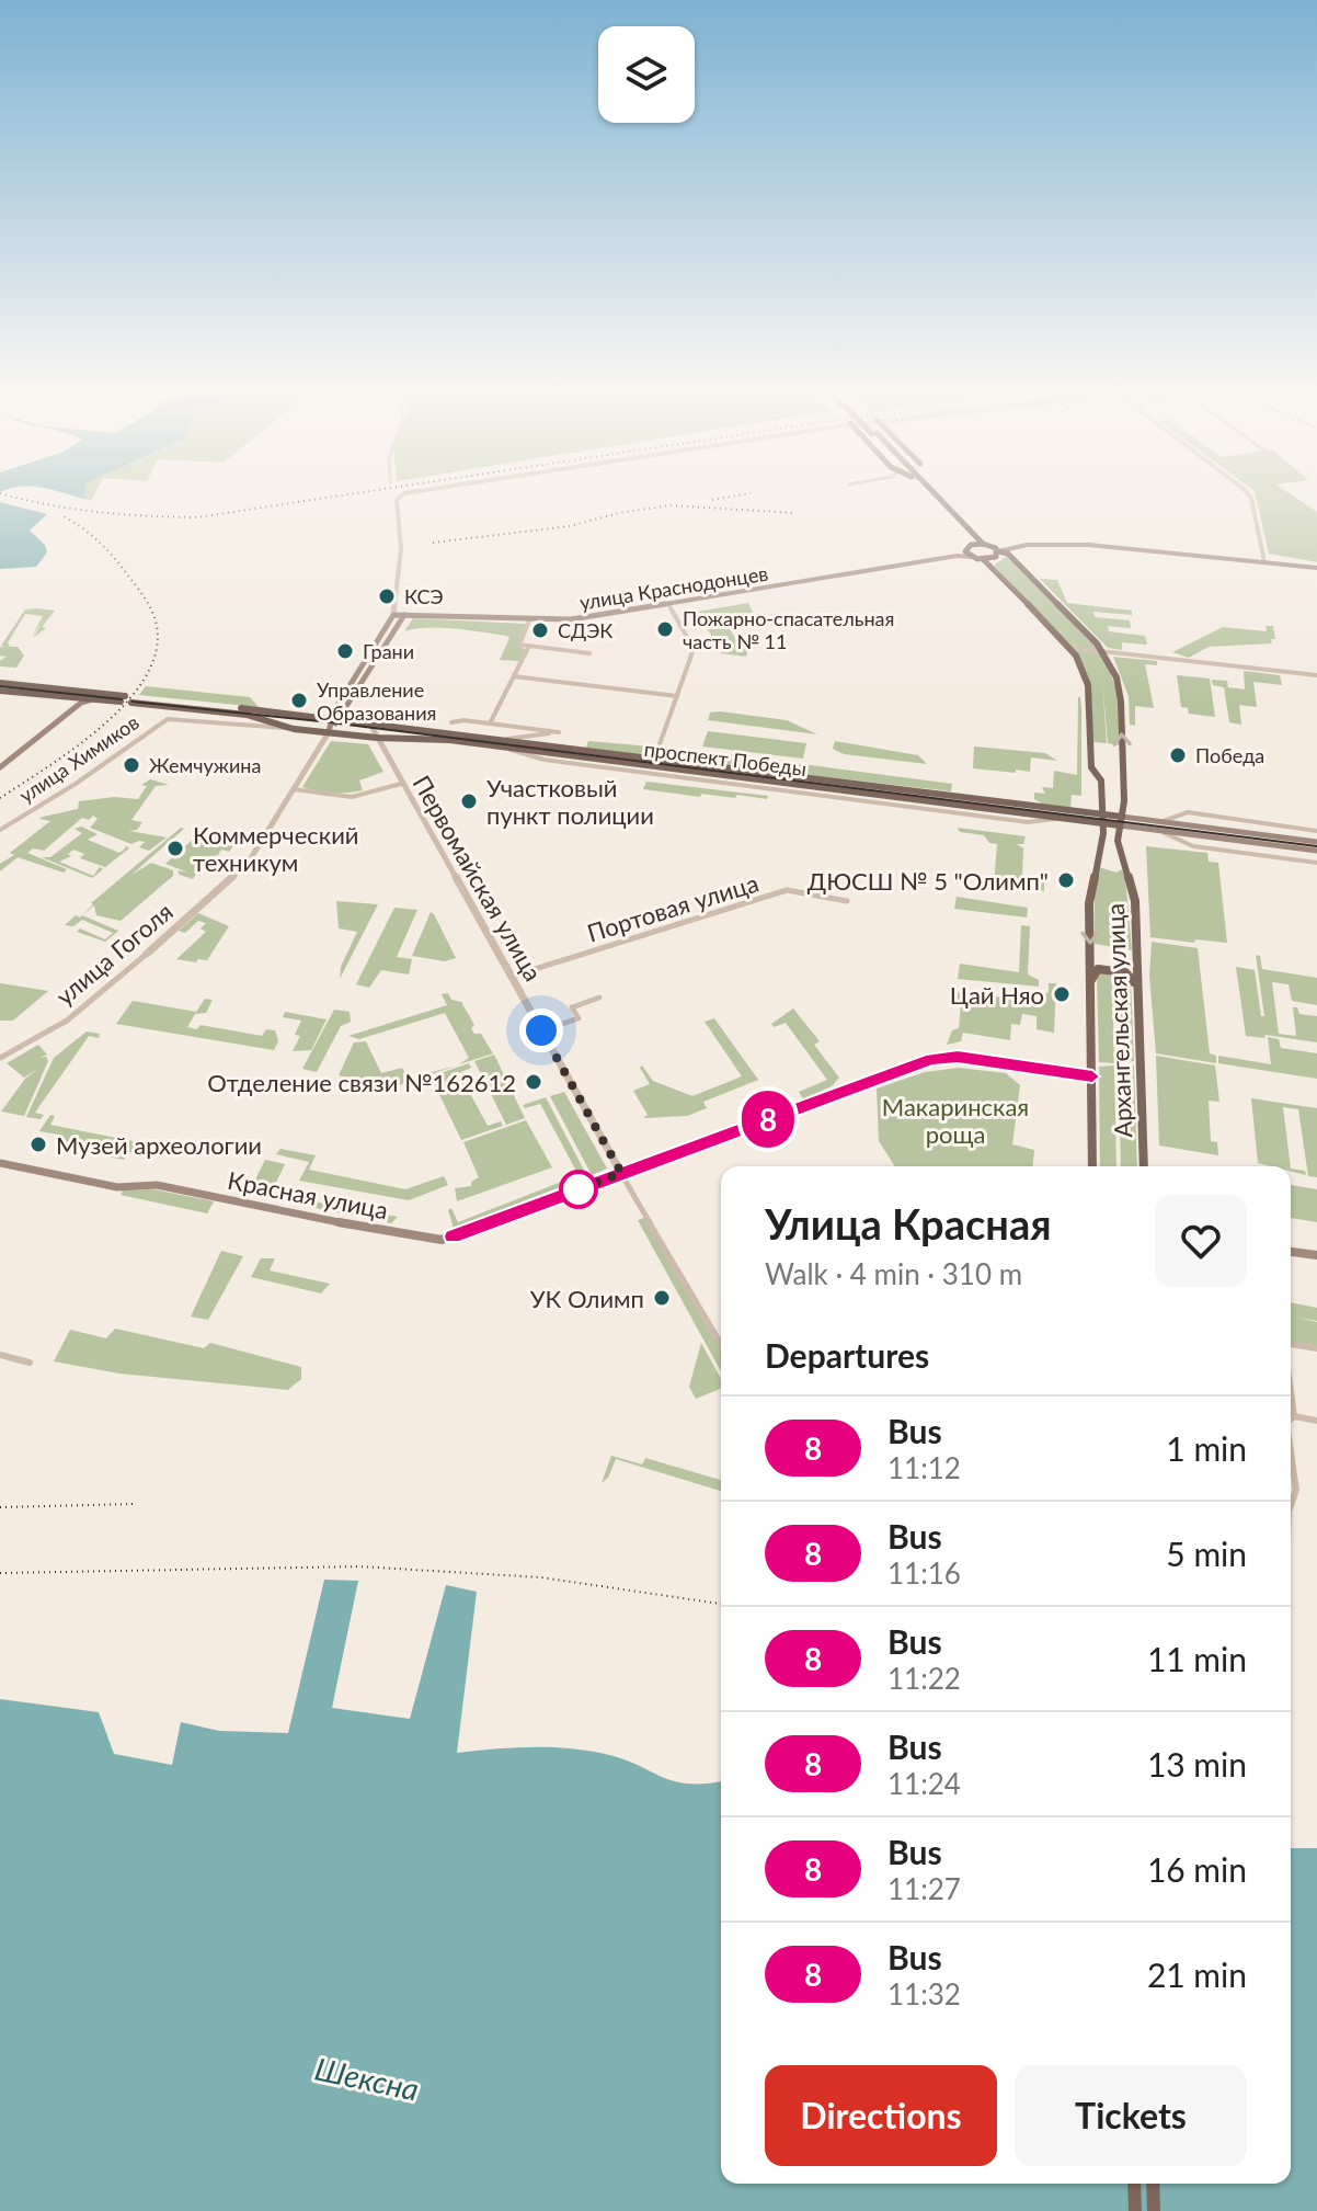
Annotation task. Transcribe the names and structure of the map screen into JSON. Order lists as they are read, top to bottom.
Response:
{
  "streets": {
    "main road": [
      "улица Краснодонцев",
      "проспект Победы",
      "улица Гоголя",
      "Архангельская улица",
      "Красная улица"
    ],
    "street": ["улица Химиков", "Первомайская улица", "Портовая улица"]
  },
  "crossings": [
    ["улица Краснодонцев", "улица Гоголя"],
    ["проспект Победы", "Первомайская улица"],
    ["проспект Победы", "улица Гоголя"],
    ["проспект Победы", "Архангельская улица"],
    ["Первомайская улица", "Портовая улица"],
    ["Первомайская улица", "Красная улица"]
  ],
  "water": ["Шексна"],
  "parks": ["Макаринская роща"],
  "places": [
    "КСЭ",
    "Пожарно-спасательная часть № 11",
    "СДЭК",
    "Грани",
    "Управление Образования",
    "Победа",
    "Жемчужина",
    "Участковый пункт полиции",
    "Коммерческий техникум",
    "ДЮСШ № 5 \"Олимп\"",
    "Цай Няо",
    "Отделение связи №162612",
    "Музей археологии",
    "УК Олимп"
  ],
  "lines": ["bus line 8"],
  "page": {
    "on_map": "8",
    "heading": [
      ["Улица Красная", "Walk · 4 min · 310 m"],
      "Departures"
    ],
    "list": [
      {
        "mark": "8",
        "name": "Bus",
        "note": "11:12",
        "value": "1 min"
      },
      {
        "mark": "8",
        "name": "Bus",
        "note": "11:16",
        "value": "5 min"
      },
      {
        "mark": "8",
        "name": "Bus",
        "note": "11:22",
        "value": "11 min"
      },
      {
        "mark": "8",
        "name": "Bus",
        "note": "11:24",
        "value": "13 min"
      },
      {
        "mark": "8",
        "name": "Bus",
        "note": "11:27",
        "value": "16 min"
      },
      {
        "mark": "8",
        "name": "Bus",
        "note": "11:32",
        "value": "21 min"
      }
    ],
    "buttons": ["Directions", "Tickets"]
  }
}
